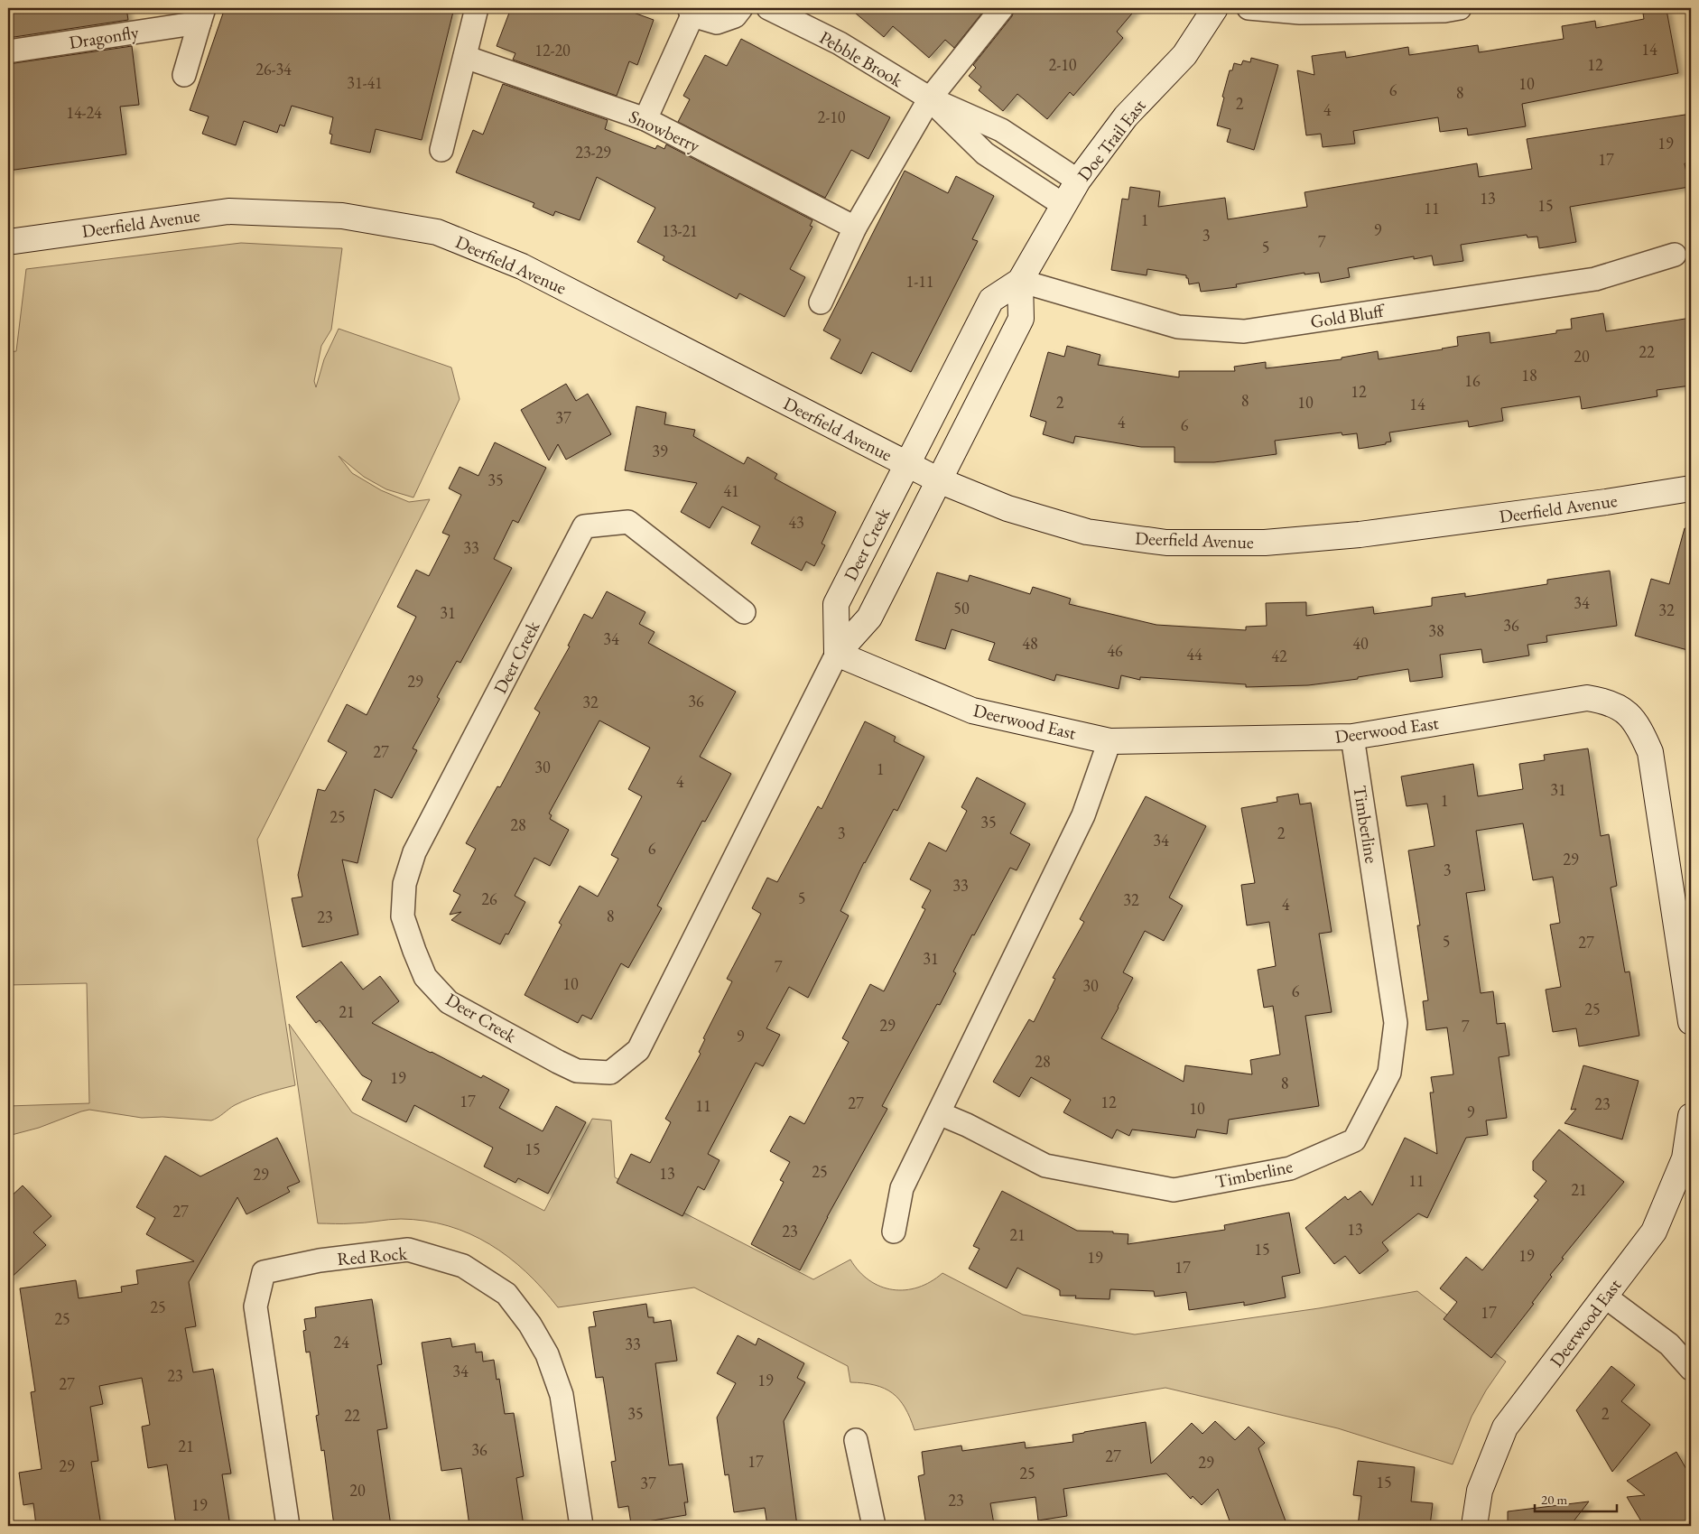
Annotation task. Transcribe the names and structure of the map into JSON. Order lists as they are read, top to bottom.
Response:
{
  "streets": {
    "street": [
      "Dragonfly",
      "Pebble Brook",
      "Snowberry",
      "Doe Trail East",
      "Deerfield Avenue",
      "Gold Bluff",
      "Deer Creek",
      "Deerwood East",
      "Timberline",
      "Red Rock"
    ]
  },
  "crossings": [
    ["Pebble Brook", "Doe Trail East"],
    ["Doe Trail East", "Deerfield Avenue"],
    ["Doe Trail East", "Gold Bluff"],
    ["Doe Trail East", "Deer Creek"],
    ["Deerfield Avenue", "Deer Creek"],
    ["Deer Creek", "Deerwood East"],
    ["Deerwood East", "Timberline"]
  ],
  "house_numbers": [
    "14",
    "12-20",
    "2-10",
    "12",
    "26-34",
    "31-41",
    "10",
    "6",
    "8",
    "2",
    "4",
    "14-24",
    "2-10",
    "19",
    "23-29",
    "17",
    "13",
    "15",
    "11",
    "1",
    "9",
    "13-21",
    "3",
    "7",
    "5",
    "1-11",
    "22",
    "20",
    "18",
    "16",
    "12",
    "8",
    "2",
    "10",
    "14",
    "37",
    "4",
    "6",
    "39",
    "35",
    "41",
    "43",
    "33",
    "34",
    "50",
    "32",
    "31",
    "36",
    "38",
    "34",
    "48",
    "40",
    "46",
    "44",
    "42",
    "29",
    "36",
    "32",
    "27",
    "30",
    "1",
    "4",
    "31",
    "1",
    "25",
    "35",
    "28",
    "3",
    "2",
    "34",
    "6",
    "29",
    "3",
    "33",
    "5",
    "26",
    "32",
    "4",
    "8",
    "23",
    "5",
    "27",
    "31",
    "7",
    "10",
    "30",
    "6",
    "25",
    "21",
    "29",
    "7",
    "9",
    "28",
    "19",
    "8",
    "17",
    "12",
    "27",
    "23",
    "11",
    "10",
    "9",
    "15",
    "25",
    "13",
    "29",
    "11",
    "21",
    "27",
    "13",
    "23",
    "21",
    "15",
    "19",
    "19",
    "17",
    "25",
    "17",
    "25",
    "24",
    "33",
    "34",
    "23",
    "19",
    "27",
    "35",
    "2",
    "22",
    "21",
    "36",
    "27",
    "17",
    "29",
    "29",
    "25",
    "15",
    "37",
    "20",
    "23",
    "19"
  ],
  "scale_bar": "20 m"
}
